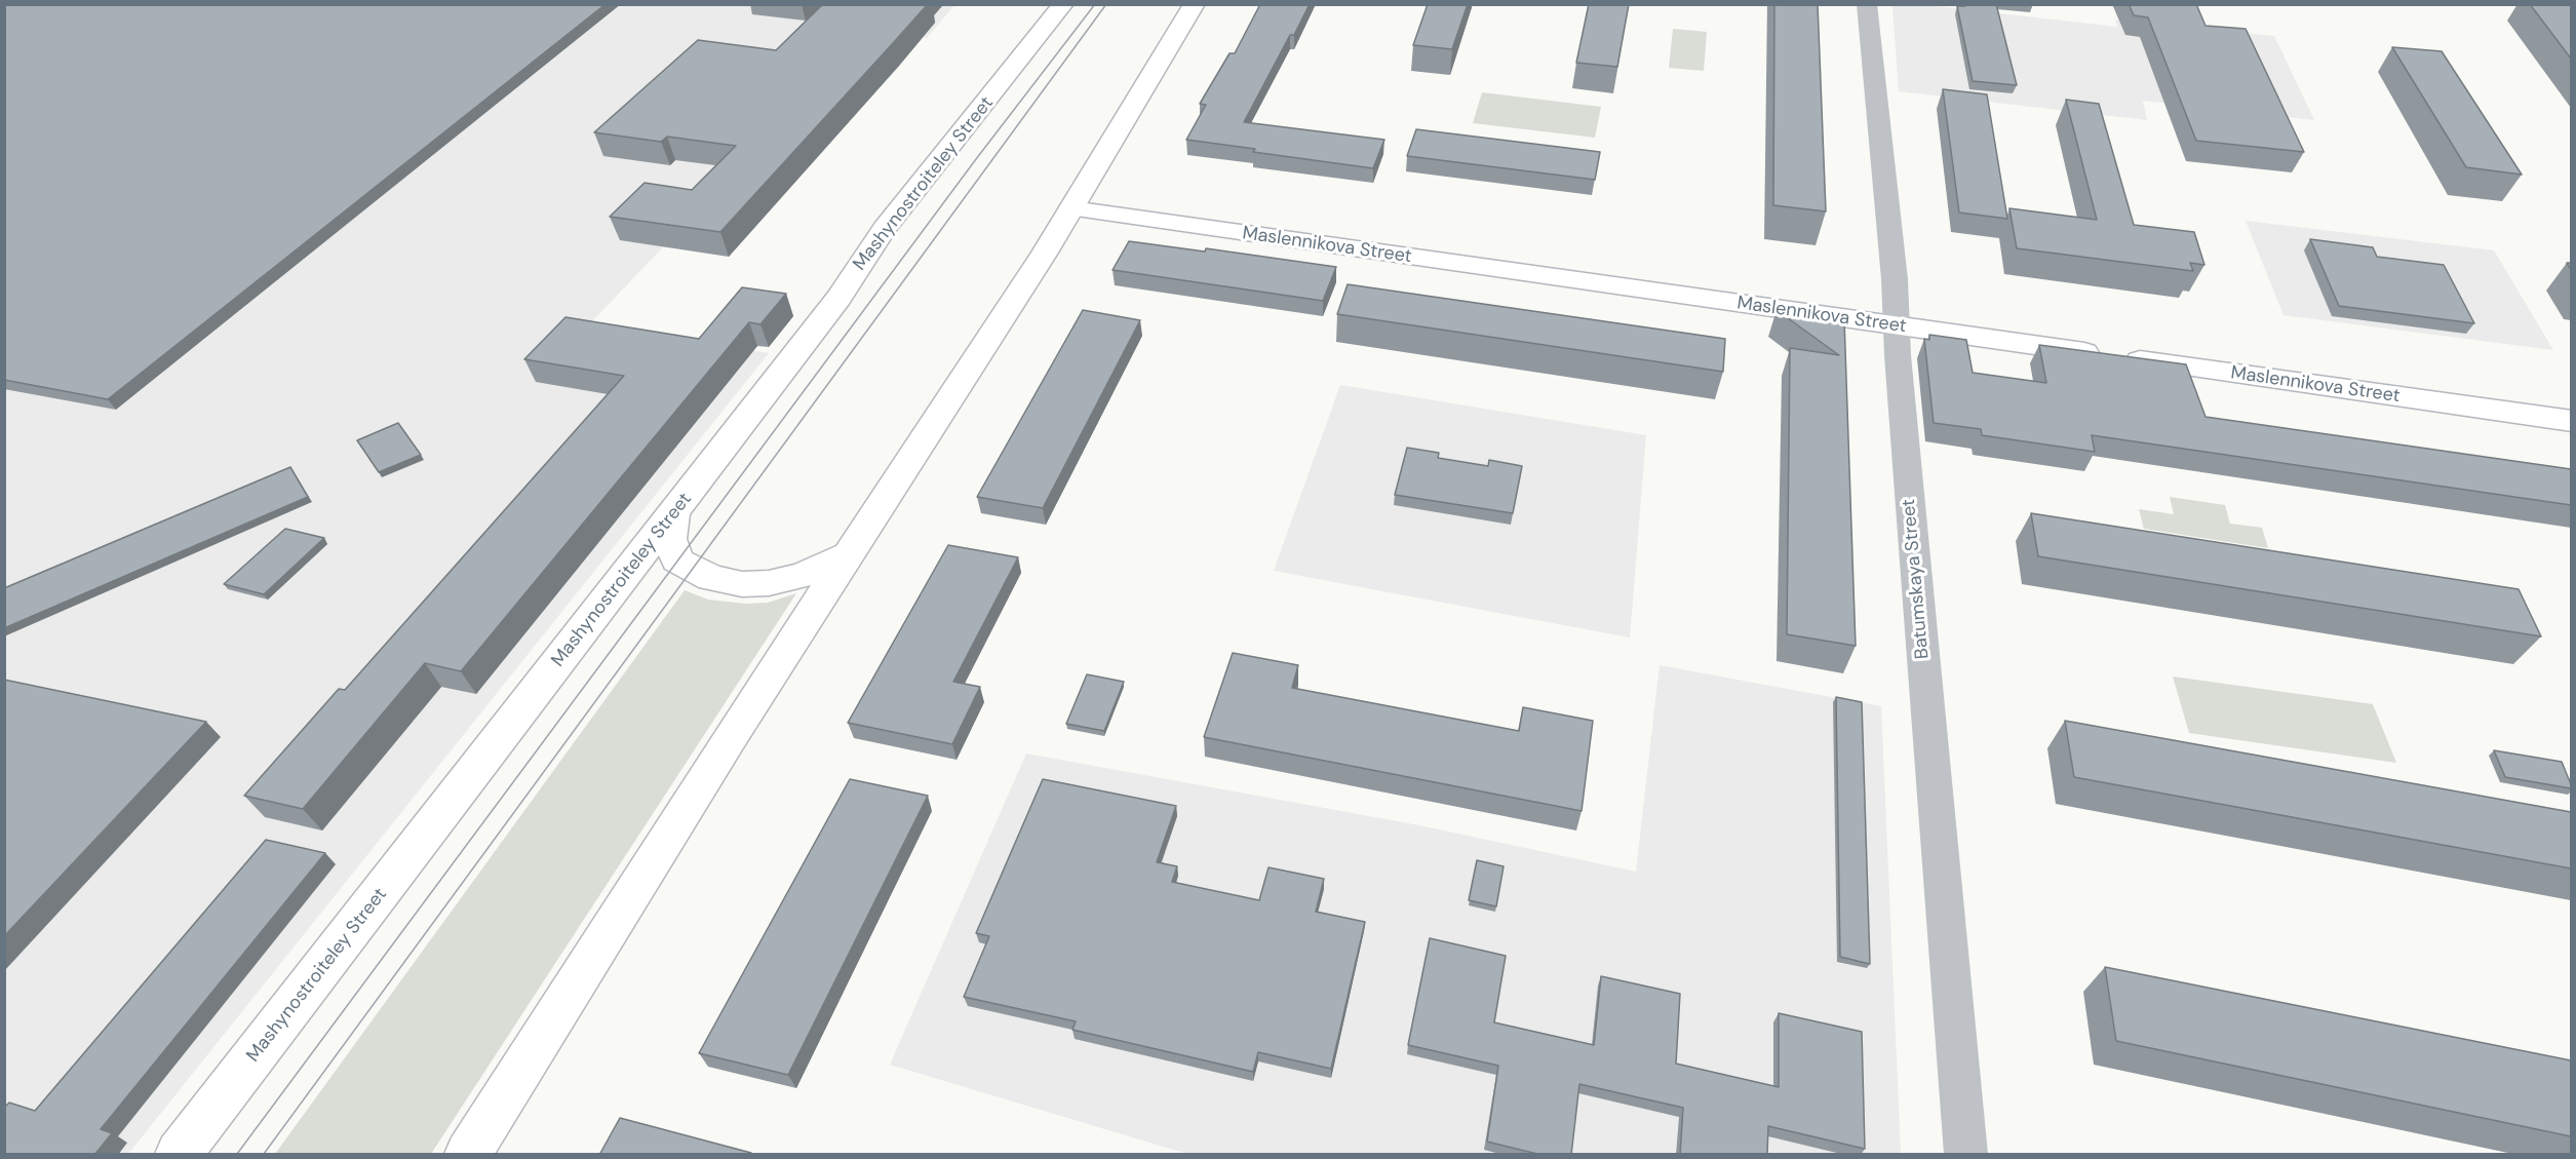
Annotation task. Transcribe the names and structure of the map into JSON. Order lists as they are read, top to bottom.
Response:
{
  "streets": {
    "main road": ["Mashynostroiteley Street", "Maslennikova Street"],
    "street": ["Batumskaya Street"]
  },
  "crossings": [
    ["Maslennikova Street", "Batumskaya Street"]
  ]
}
